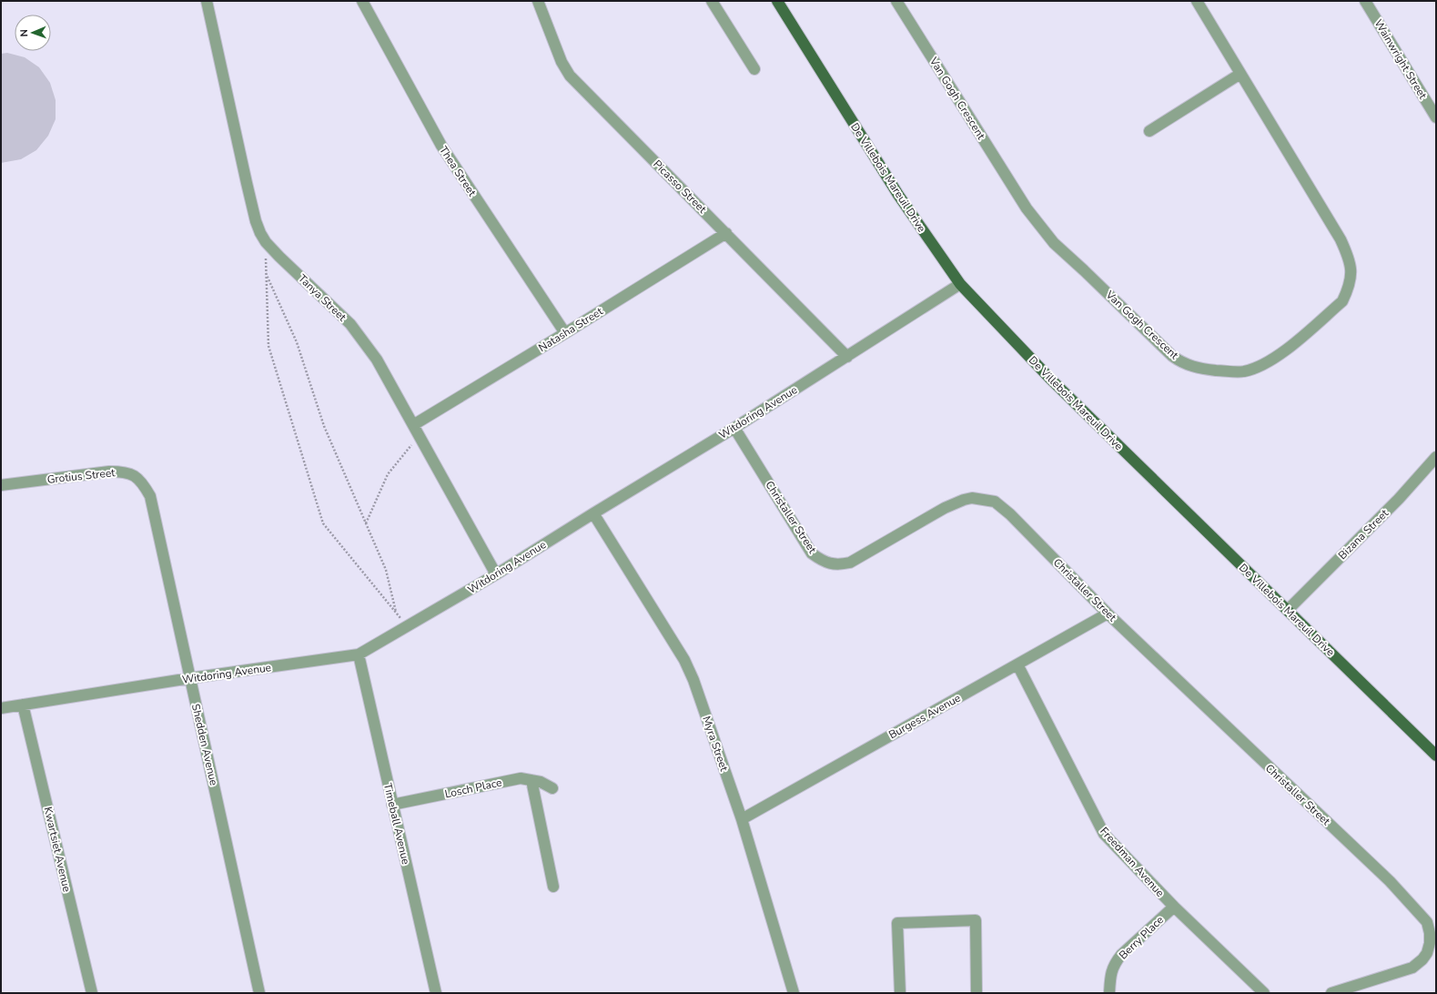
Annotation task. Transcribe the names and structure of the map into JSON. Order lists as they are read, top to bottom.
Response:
{
  "streets": {
    "main road": ["De Villebois Mareuil Drive"],
    "street": [
      "Wainwright Street",
      "Van Gogh Crescent",
      "Thea Street",
      "Picasso Street",
      "Tanya Street",
      "Natasha Street",
      "Witdoring Avenue",
      "Grotius Street",
      "Christaller Street",
      "Bizana Street",
      "Burgess Avenue",
      "Myra Street",
      "Shedden Avenue",
      "Losch Place",
      "Timeball Avenue",
      "Kwartsiet Avenue",
      "Freedman Avenue",
      "Berry Place"
    ]
  },
  "crossings": [
    ["Thea Street", "Natasha Street"],
    ["De Villebois Mareuil Drive", "Witdoring Avenue"],
    ["De Villebois Mareuil Drive", "Bizana Street"],
    ["Picasso Street", "Natasha Street"],
    ["Picasso Street", "Witdoring Avenue"],
    ["Tanya Street", "Natasha Street"],
    ["Tanya Street", "Witdoring Avenue"],
    ["Witdoring Avenue", "Christaller Street"],
    ["Witdoring Avenue", "Myra Street"],
    ["Witdoring Avenue", "Shedden Avenue"],
    ["Witdoring Avenue", "Timeball Avenue"],
    ["Witdoring Avenue", "Kwartsiet Avenue"],
    ["Grotius Street", "Shedden Avenue"],
    ["Christaller Street", "Burgess Avenue"],
    ["Burgess Avenue", "Myra Street"],
    ["Burgess Avenue", "Freedman Avenue"],
    ["Losch Place", "Timeball Avenue"],
    ["Freedman Avenue", "Berry Place"]
  ],
  "north": "left"
}
